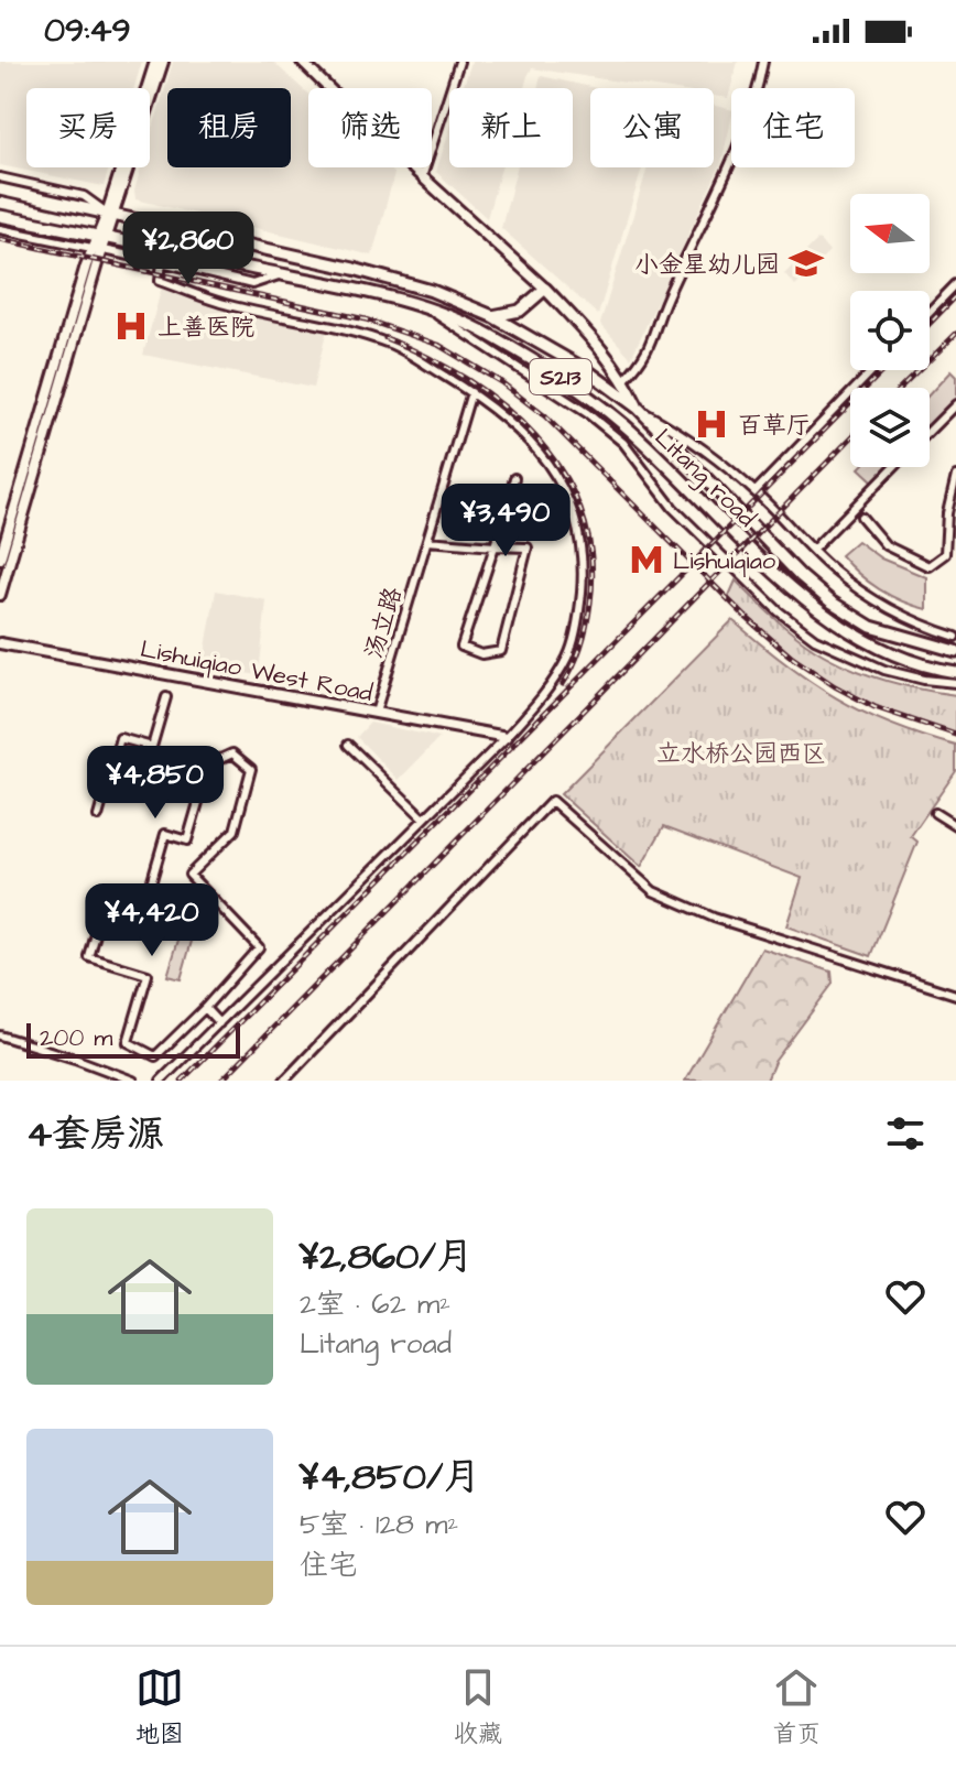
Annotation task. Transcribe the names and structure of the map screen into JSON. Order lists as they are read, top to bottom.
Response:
{
  "streets": {
    "main road": ["S213", "Litang road"],
    "street": ["汤立路", "Lishuiqiao West Road"]
  },
  "crossings": [
    ["汤立路", "Lishuiqiao West Road"]
  ],
  "parks": ["立水桥公园西区"],
  "places": {
    "school or university": ["小金星幼儿园"],
    "hospital": ["上善医院", "百草厅"],
    "metro station": ["Lishuiqiao"]
  },
  "scale_bar": "200 m",
  "north": "left",
  "page": {
    "status": "09:49",
    "chip": [
      "买房",
      "租房",
      "筛选",
      "新上",
      "公寓",
      "住宅"
    ],
    "price": [
      "¥2,860",
      "¥3,490",
      "¥4,850",
      "¥4,420"
    ],
    "scale": "200 m",
    "heading": "4套房源",
    "list": [
      {
        "name": "¥2,860/月",
        "note": "2室 · 62 m² · Litang road"
      },
      {
        "name": "¥4,850/月",
        "note": "5室 · 128 m² · 住宅"
      }
    ],
    "tabs": ["地图", "收藏", "首页"]
  }
}
